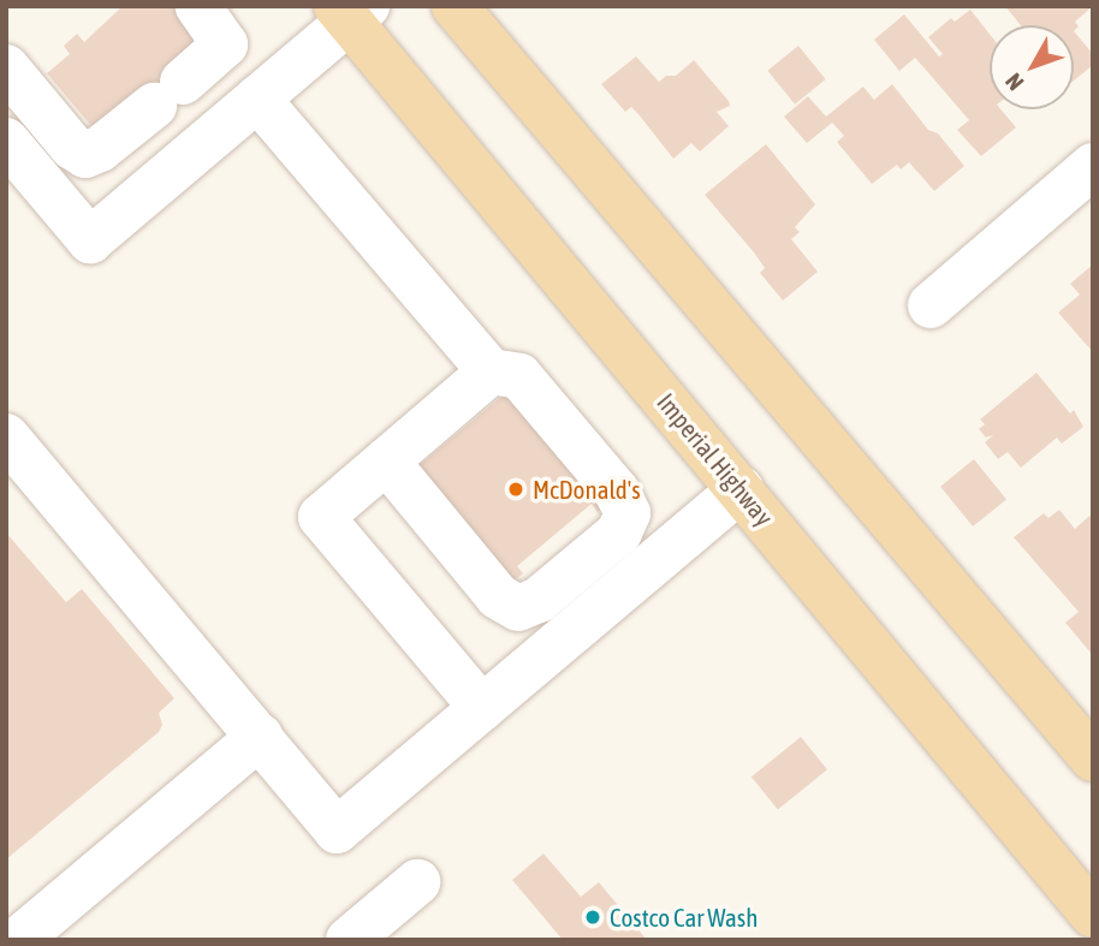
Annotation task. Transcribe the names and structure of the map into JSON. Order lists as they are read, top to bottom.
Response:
{
  "streets": {
    "main road": ["Imperial Highway"]
  },
  "places": ["McDonald's", "Costco Car Wash"],
  "north": "bottom left"
}
